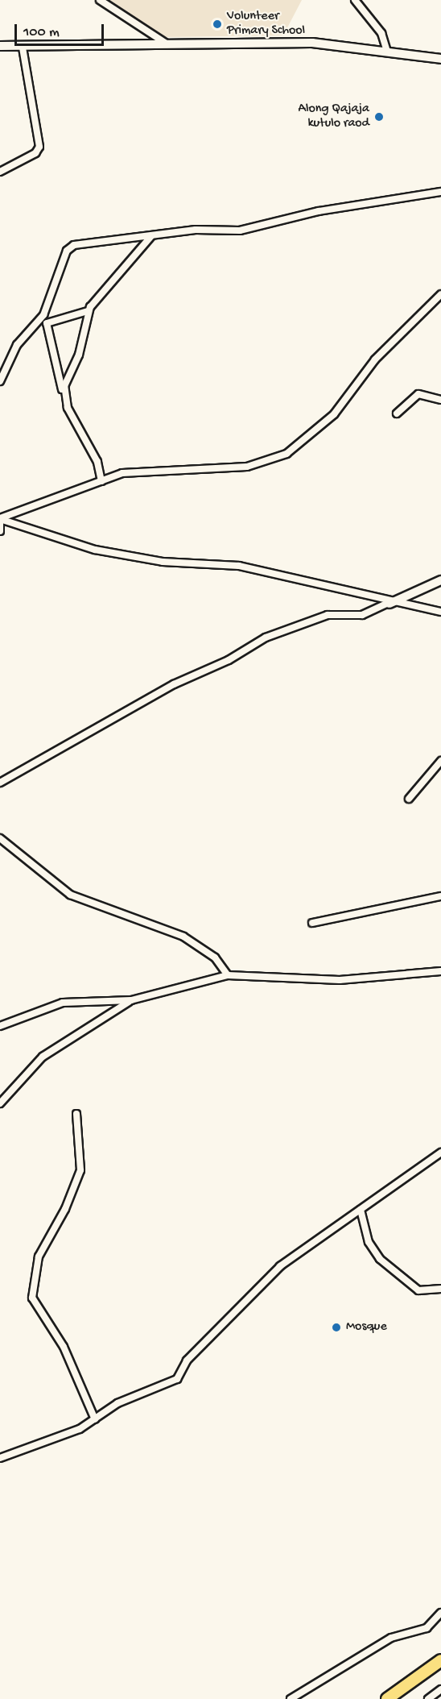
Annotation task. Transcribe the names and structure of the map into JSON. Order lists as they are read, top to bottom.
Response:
{
  "places": ["Volunteer Primary School", "Along Qajaja kutulo raod", "Mosque"],
  "scale_bar": "100 m"
}
